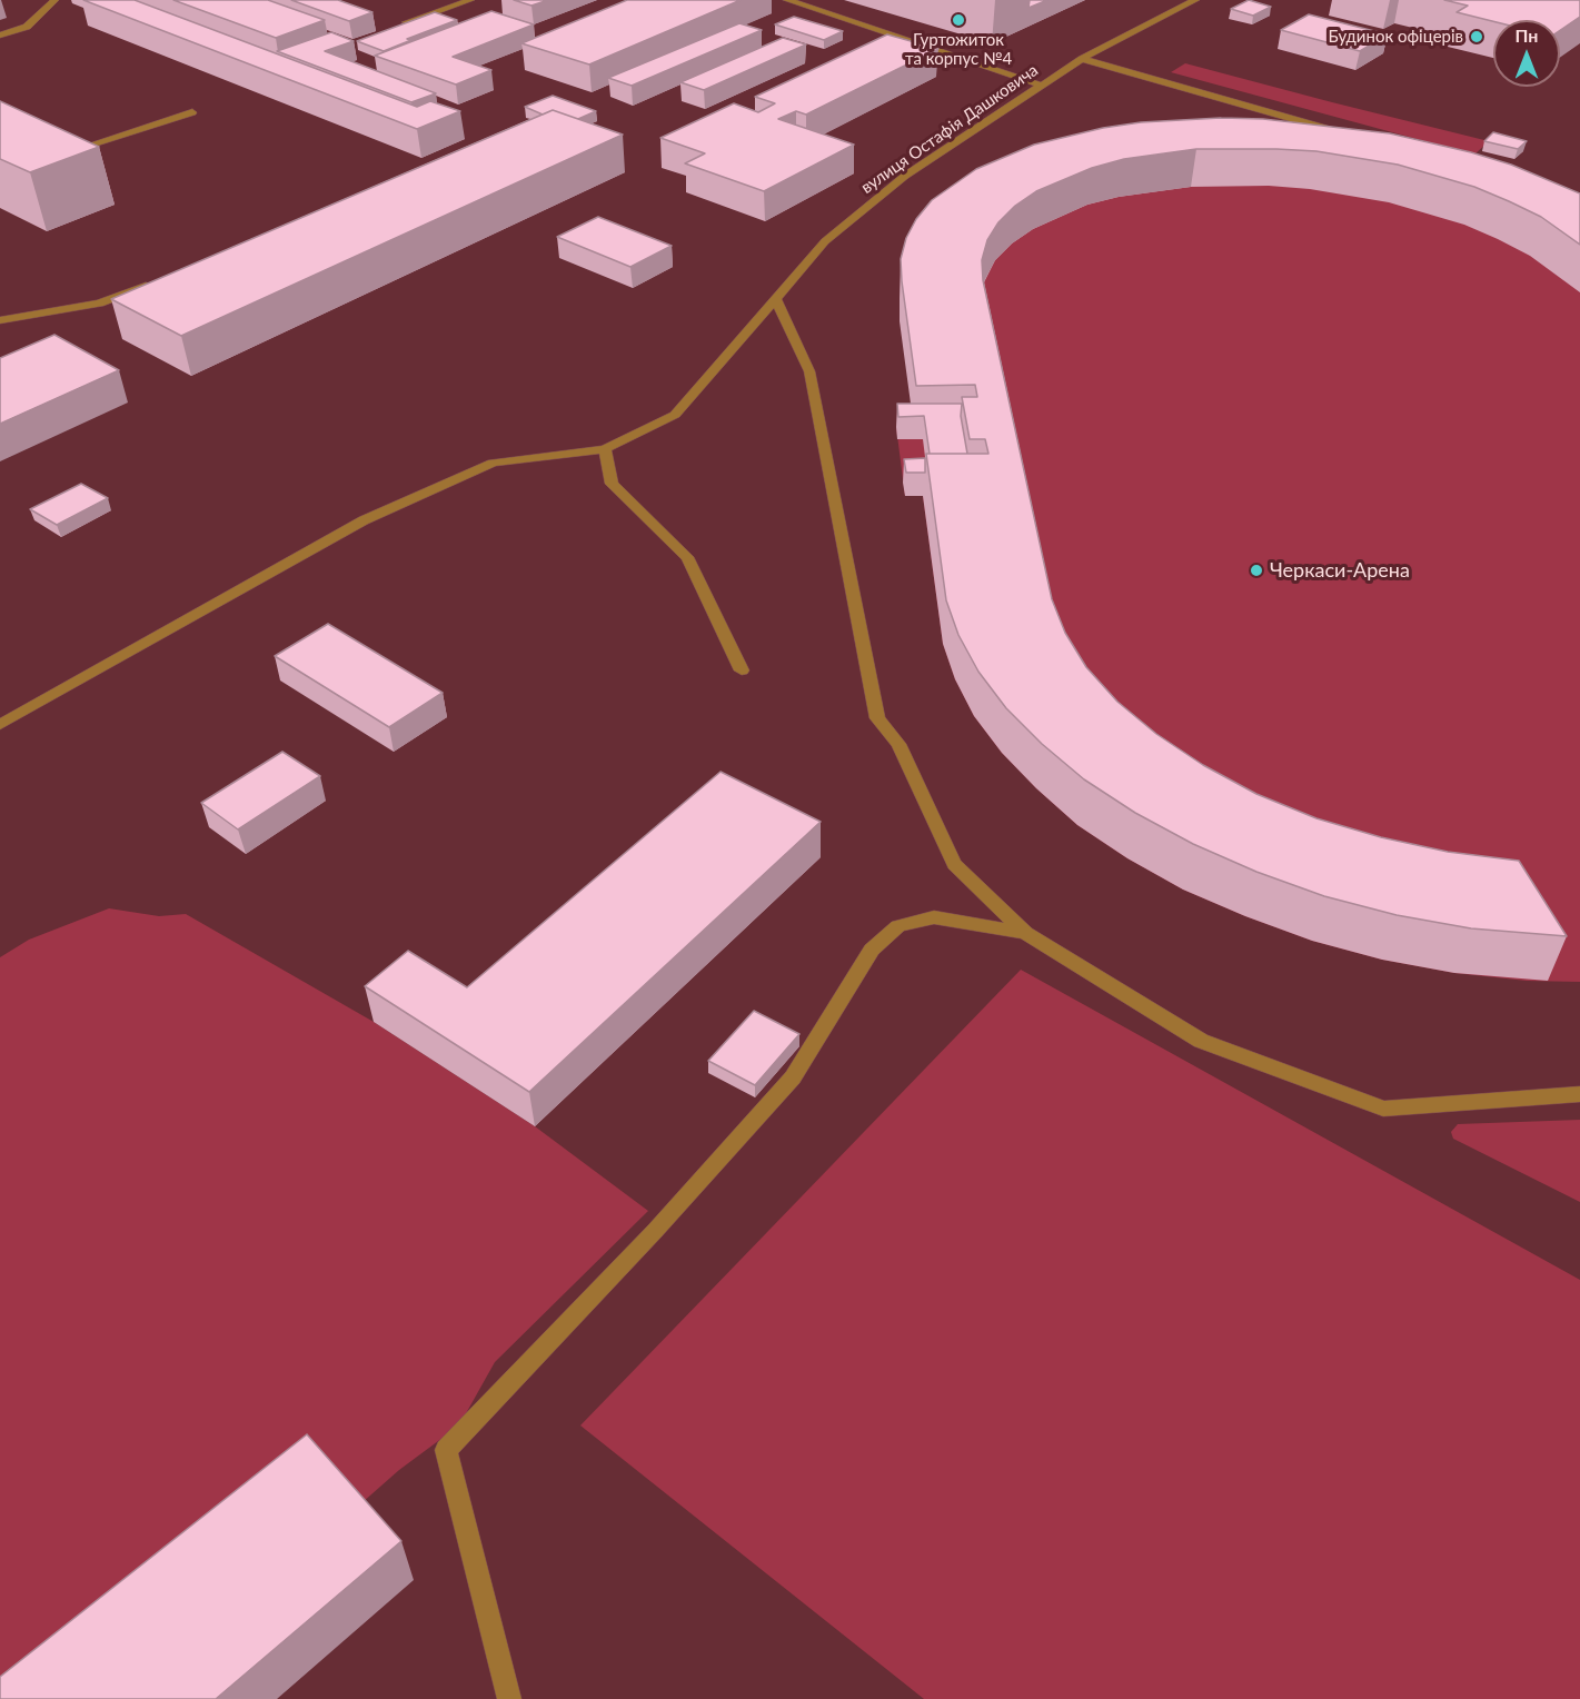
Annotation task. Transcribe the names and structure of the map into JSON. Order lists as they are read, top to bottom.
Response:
{
  "streets": {
    "street": ["вулиця Остафія Дашковича"]
  },
  "places": ["Гуртожиток та корпус №4", "Будинок офіцерів", "Черкаси-Арена"],
  "north": "top"
}
